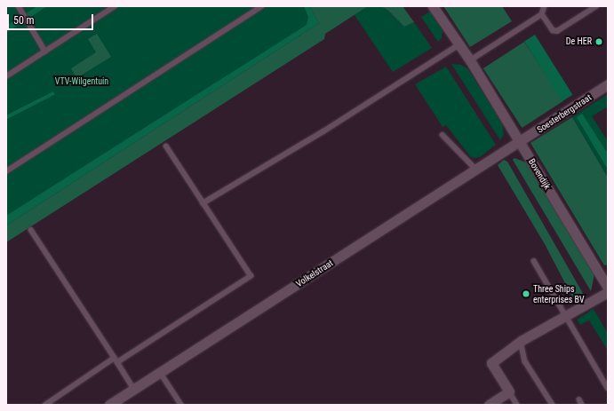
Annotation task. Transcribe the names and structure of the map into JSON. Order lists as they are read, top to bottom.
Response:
{
  "streets": {
    "street": ["Soesterbergstraat", "Bovendijk", "Volkelstraat"]
  },
  "crossings": [
    ["Soesterbergstraat", "Bovendijk"],
    ["Soesterbergstraat", "Volkelstraat"],
    ["Bovendijk", "Volkelstraat"]
  ],
  "parks": ["VTV-Wilgentuin"],
  "places": ["De HER", "Three Ships enterprises BV"],
  "scale_bar": "50 m"
}
